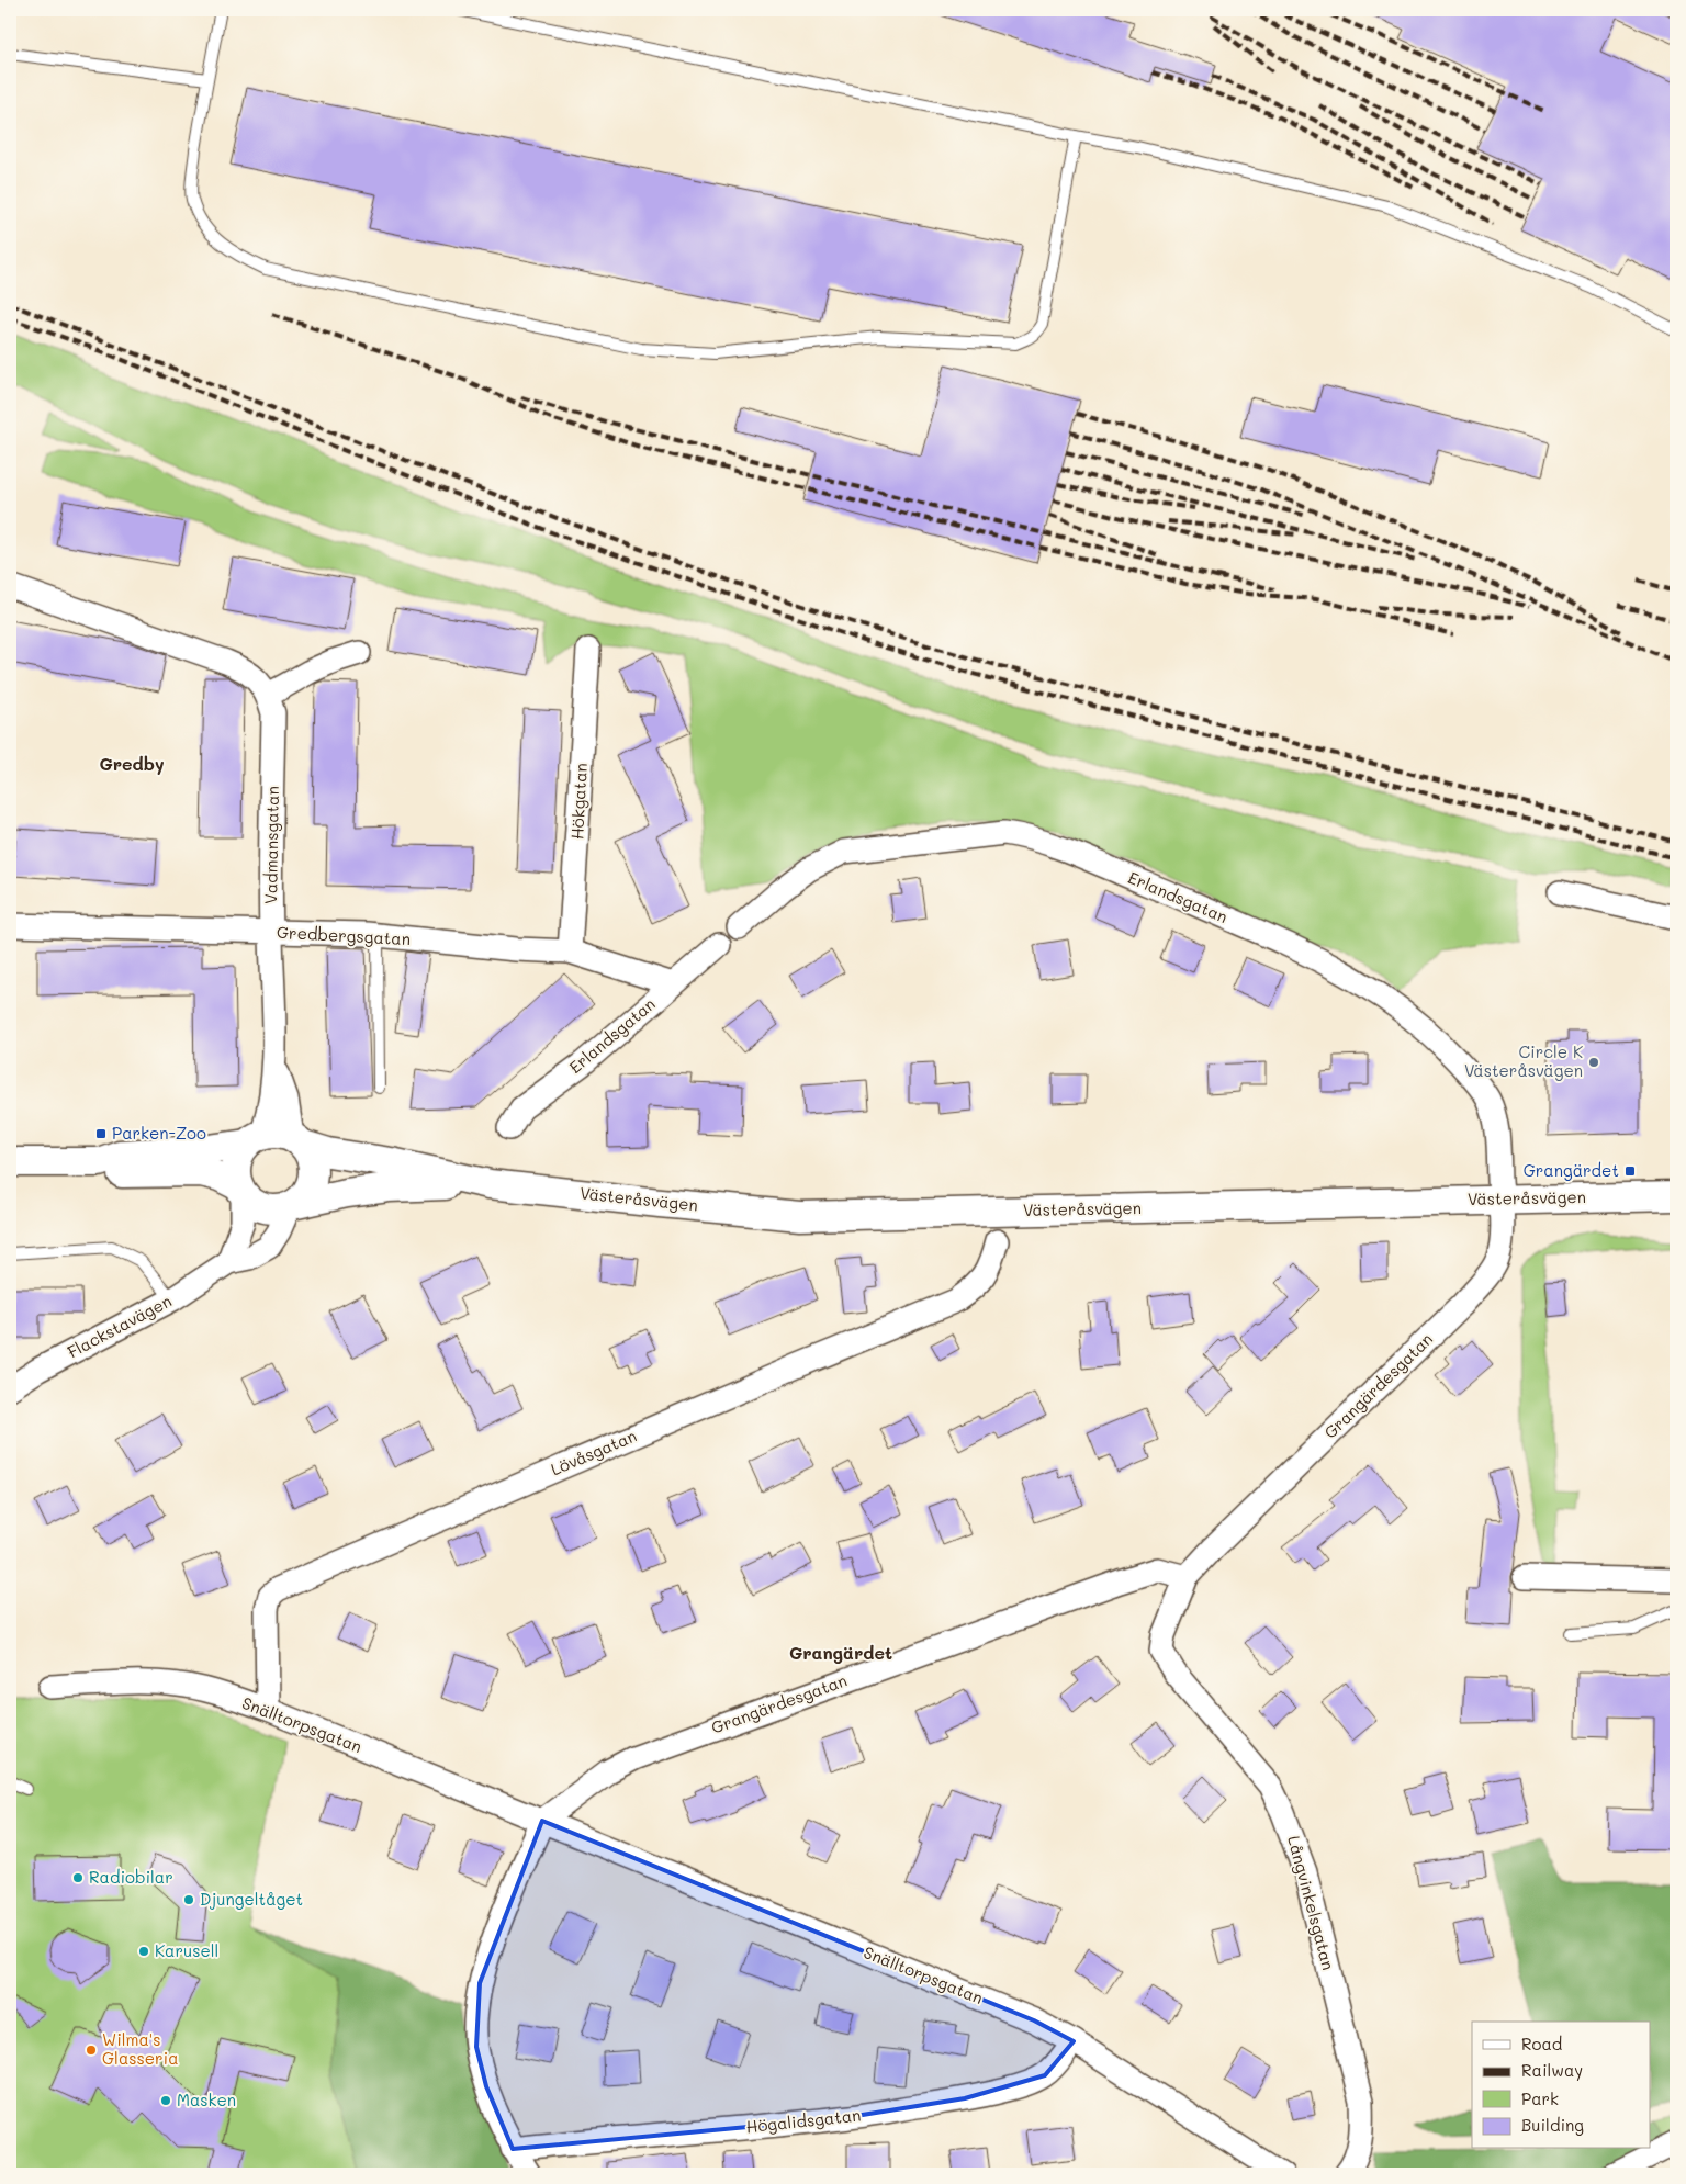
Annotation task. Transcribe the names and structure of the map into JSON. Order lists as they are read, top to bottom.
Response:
{
  "streets": {
    "street": [
      "Hökgatan",
      "Vadmansgatan",
      "Erlandsgatan",
      "Gredbergsgatan",
      "Västeråsvägen",
      "Flackstavägen",
      "Grangärdesgatan",
      "Lövåsgatan",
      "Snälltorpsgatan",
      "Långvinkelsgatan",
      "Högalidsgatan"
    ]
  },
  "crossings": [
    ["Hökgatan", "Gredbergsgatan"],
    ["Vadmansgatan", "Gredbergsgatan"],
    ["Vadmansgatan", "Västeråsvägen"],
    ["Vadmansgatan", "Flackstavägen"],
    ["Erlandsgatan", "Gredbergsgatan"],
    ["Erlandsgatan", "Västeråsvägen"],
    ["Erlandsgatan", "Grangärdesgatan"],
    ["Västeråsvägen", "Flackstavägen"],
    ["Västeråsvägen", "Grangärdesgatan"],
    ["Grangärdesgatan", "Snälltorpsgatan"],
    ["Grangärdesgatan", "Långvinkelsgatan"],
    ["Lövåsgatan", "Snälltorpsgatan"],
    ["Snälltorpsgatan", "Högalidsgatan"]
  ],
  "districts": ["Gredby", "Grangärdet"],
  "places": {
    "other": [
      "Circle K Västeråsvägen",
      "Radiobilar",
      "Djungeltåget",
      "Karusell",
      "Wilma's Glasseria",
      "Masken"
    ],
    "transit": ["Parken-Zoo", "Grangärdet"]
  },
  "legend": [
    "Road",
    "Railway",
    "Park",
    "Building"
  ]
}
